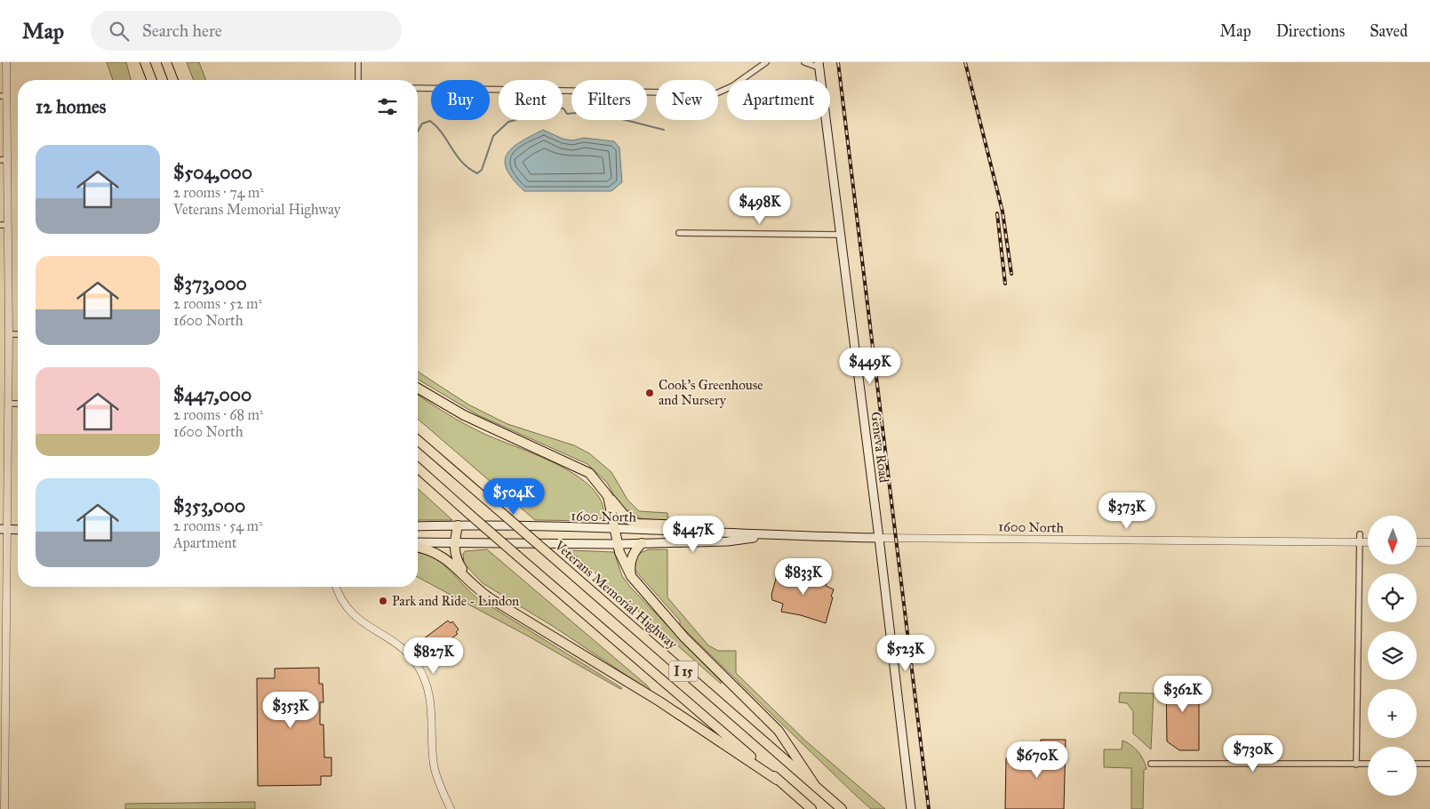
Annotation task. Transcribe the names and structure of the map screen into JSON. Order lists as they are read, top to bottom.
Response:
{
  "streets": {
    "highway": ["Veterans Memorial Highway", "I 15"],
    "main road": ["Geneva Road", "1600 North"]
  },
  "crossings": [
    ["Geneva Road", "1600 North"]
  ],
  "places": ["Cook's Greenhouse and Nursery", "Park and Ride - Lindon"],
  "north": "bottom",
  "page": {
    "header": "Map",
    "search": "Search here",
    "nav": ["Map", "Directions", "Saved"],
    "chip": [
      "Buy",
      "Rent",
      "Filters",
      "New",
      "Apartment"
    ],
    "heading": "12 homes",
    "list": [
      {
        "name": "$504,000",
        "note": "2 rooms · 74 m² · Veterans Memorial Highway"
      },
      {
        "name": "$373,000",
        "note": "2 rooms · 52 m² · 1600 North"
      },
      {
        "name": "$447,000",
        "note": "2 rooms · 68 m² · 1600 North"
      },
      {
        "name": "$353,000",
        "note": "2 rooms · 54 m² · Apartment"
      }
    ],
    "price": [
      "$498K",
      "$449K",
      "$504K",
      "$373K",
      "$447K",
      "$833K",
      "$523K",
      "$827K",
      "$362K",
      "$353K",
      "$730K",
      "$670K"
    ],
    "map_buttons": ["+", "−"]
  }
}
